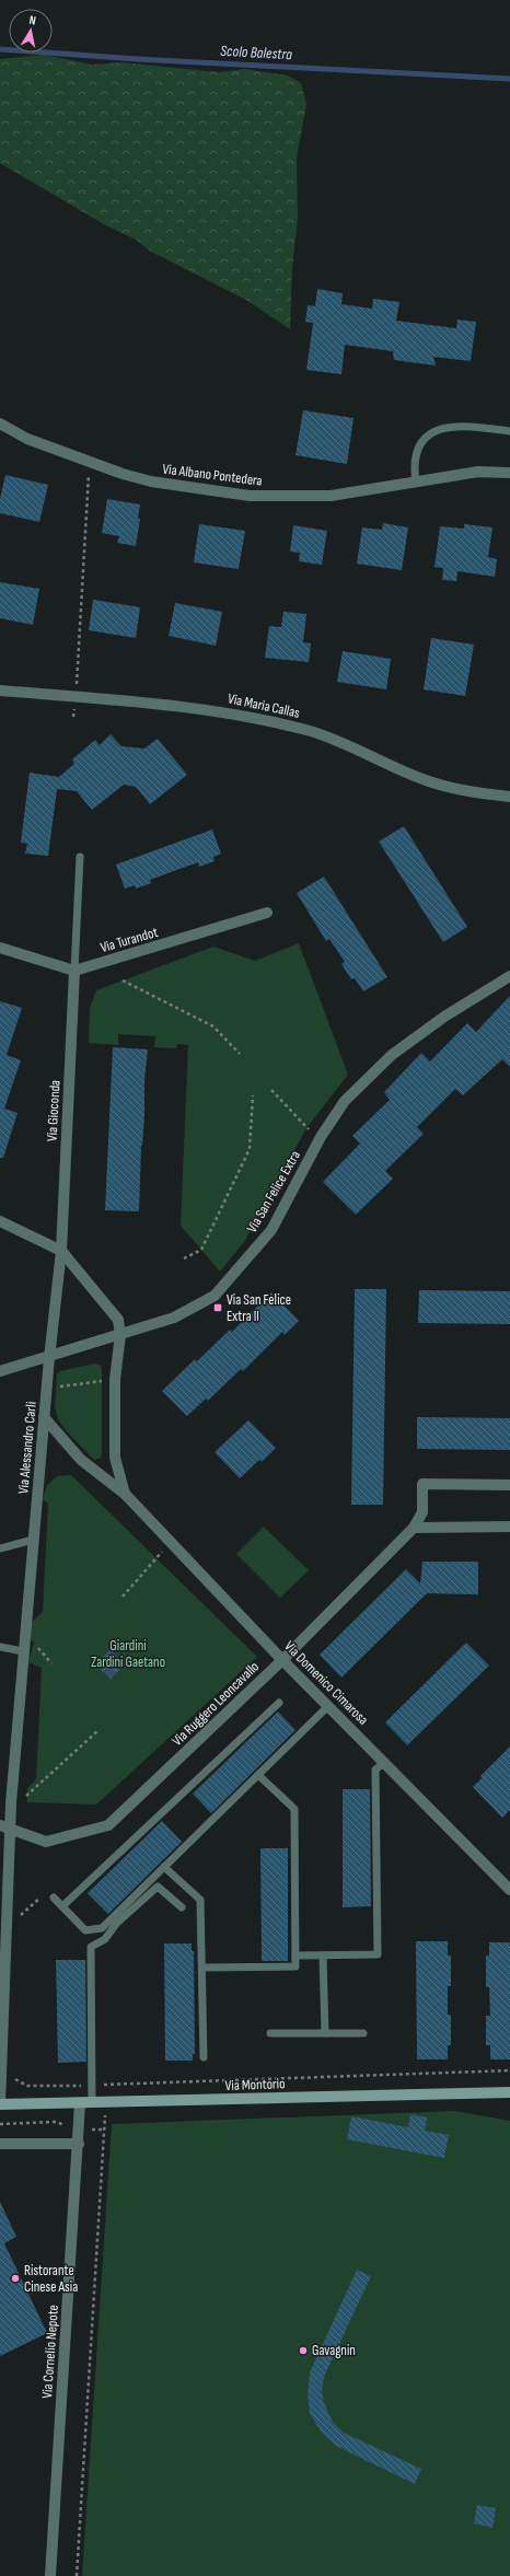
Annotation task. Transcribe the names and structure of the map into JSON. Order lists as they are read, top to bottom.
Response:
{
  "streets": {
    "street": [
      "Via Albano Pontedera",
      "Via Maria Callas",
      "Via Turandot",
      "Via Gioconda",
      "Via San Felice Extra",
      "Via Alessandro Carli",
      "Via Domenico Cimarosa",
      "Via Ruggero Leoncavallo",
      "Via Montorio",
      "Via Cornelio Nepote"
    ]
  },
  "crossings": [
    ["Via Turandot", "Via Gioconda"],
    ["Via Gioconda", "Via San Felice Extra"],
    ["Via Gioconda", "Via Alessandro Carli"],
    ["Via San Felice Extra", "Via Alessandro Carli"],
    ["Via San Felice Extra", "Via Domenico Cimarosa"],
    ["Via Alessandro Carli", "Via Domenico Cimarosa"],
    ["Via Alessandro Carli", "Via Ruggero Leoncavallo"],
    ["Via Alessandro Carli", "Via Montorio"],
    ["Via Domenico Cimarosa", "Via Ruggero Leoncavallo"],
    ["Via Montorio", "Via Cornelio Nepote"]
  ],
  "water": ["Scolo Balestra"],
  "parks": ["Giardini Zardini Gaetano"],
  "places": {
    "transit": ["Via San Felice Extra II"],
    "other": ["Ristorante Cinese Asia", "Gavagnin"]
  },
  "north": "top"
}
